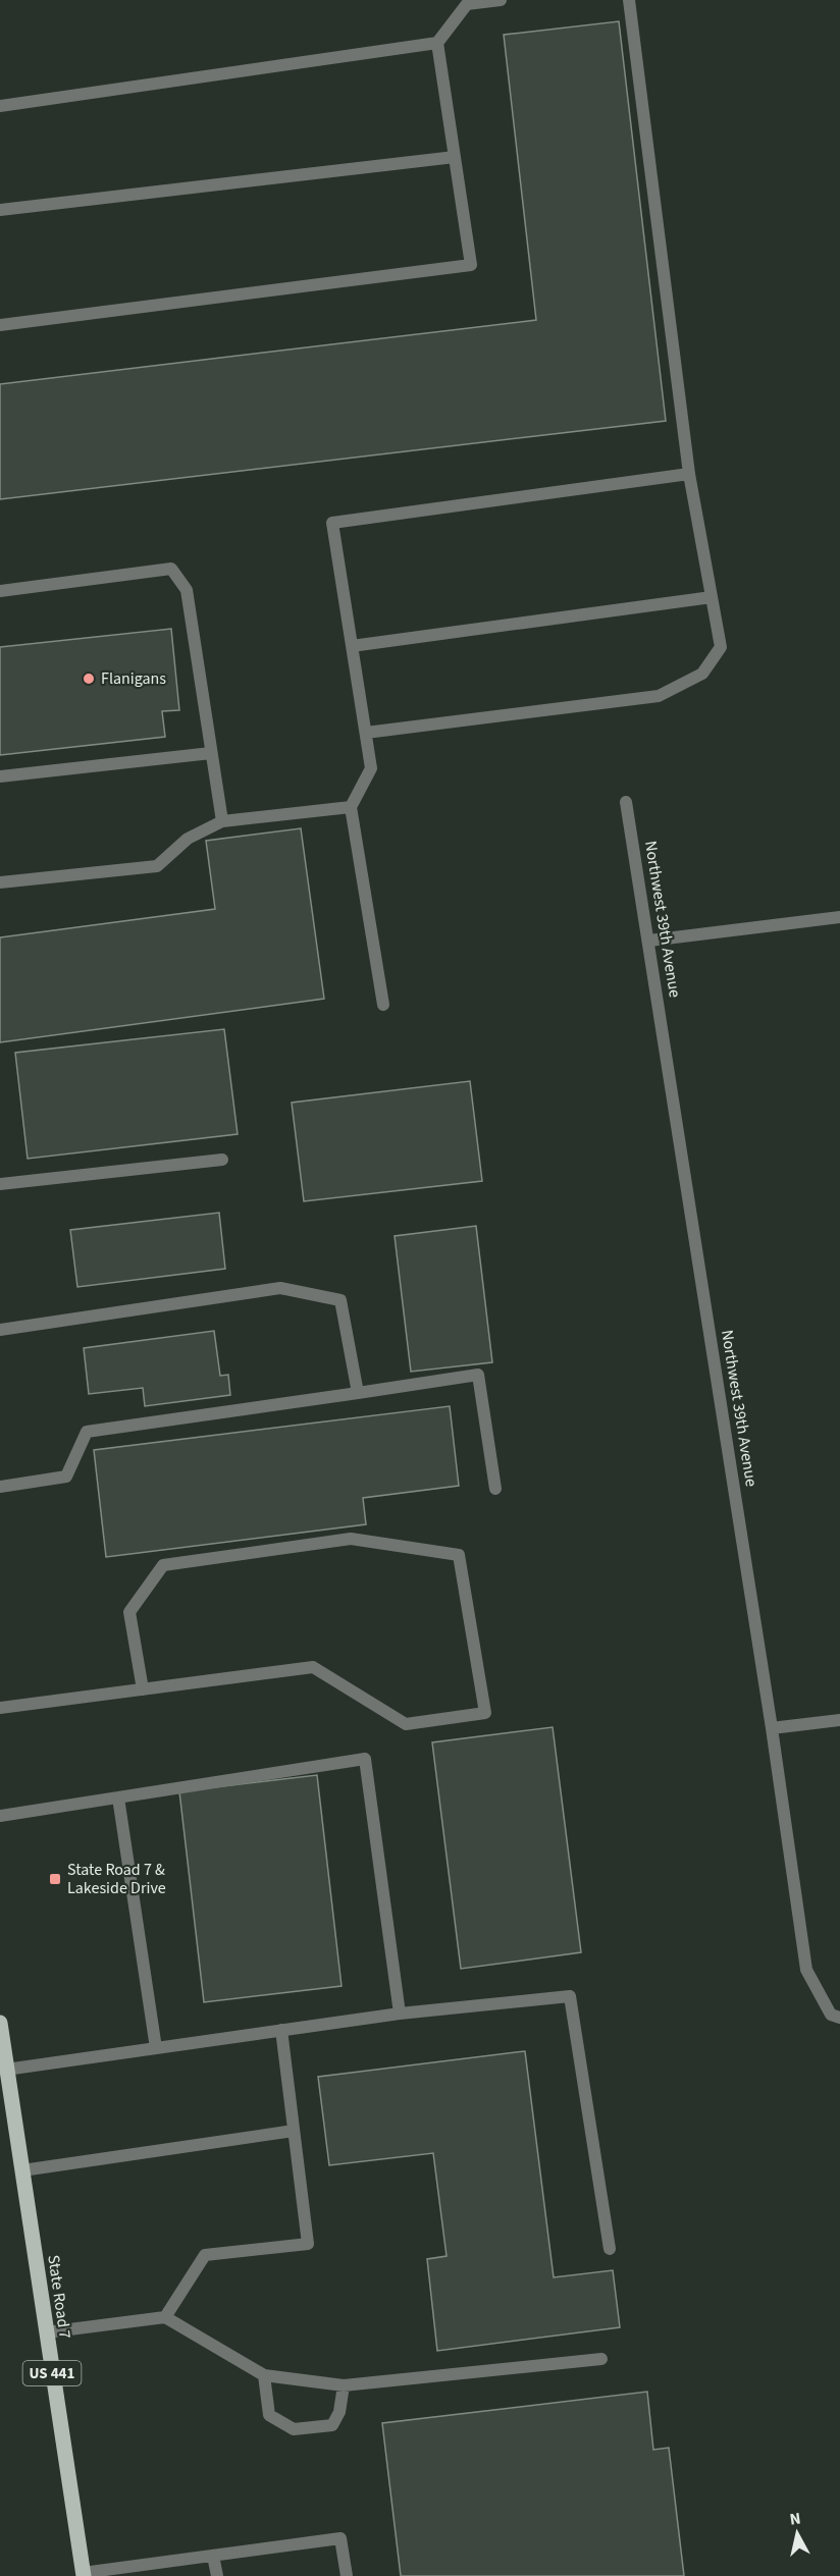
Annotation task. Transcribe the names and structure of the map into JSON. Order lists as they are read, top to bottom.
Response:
{
  "streets": {
    "main road": ["State Road 7", "US 441"],
    "street": ["Northwest 39th Avenue"]
  },
  "places": {
    "other": ["Flanigans"],
    "transit": ["State Road 7 & Lakeside Drive"]
  },
  "north": "top"
}
